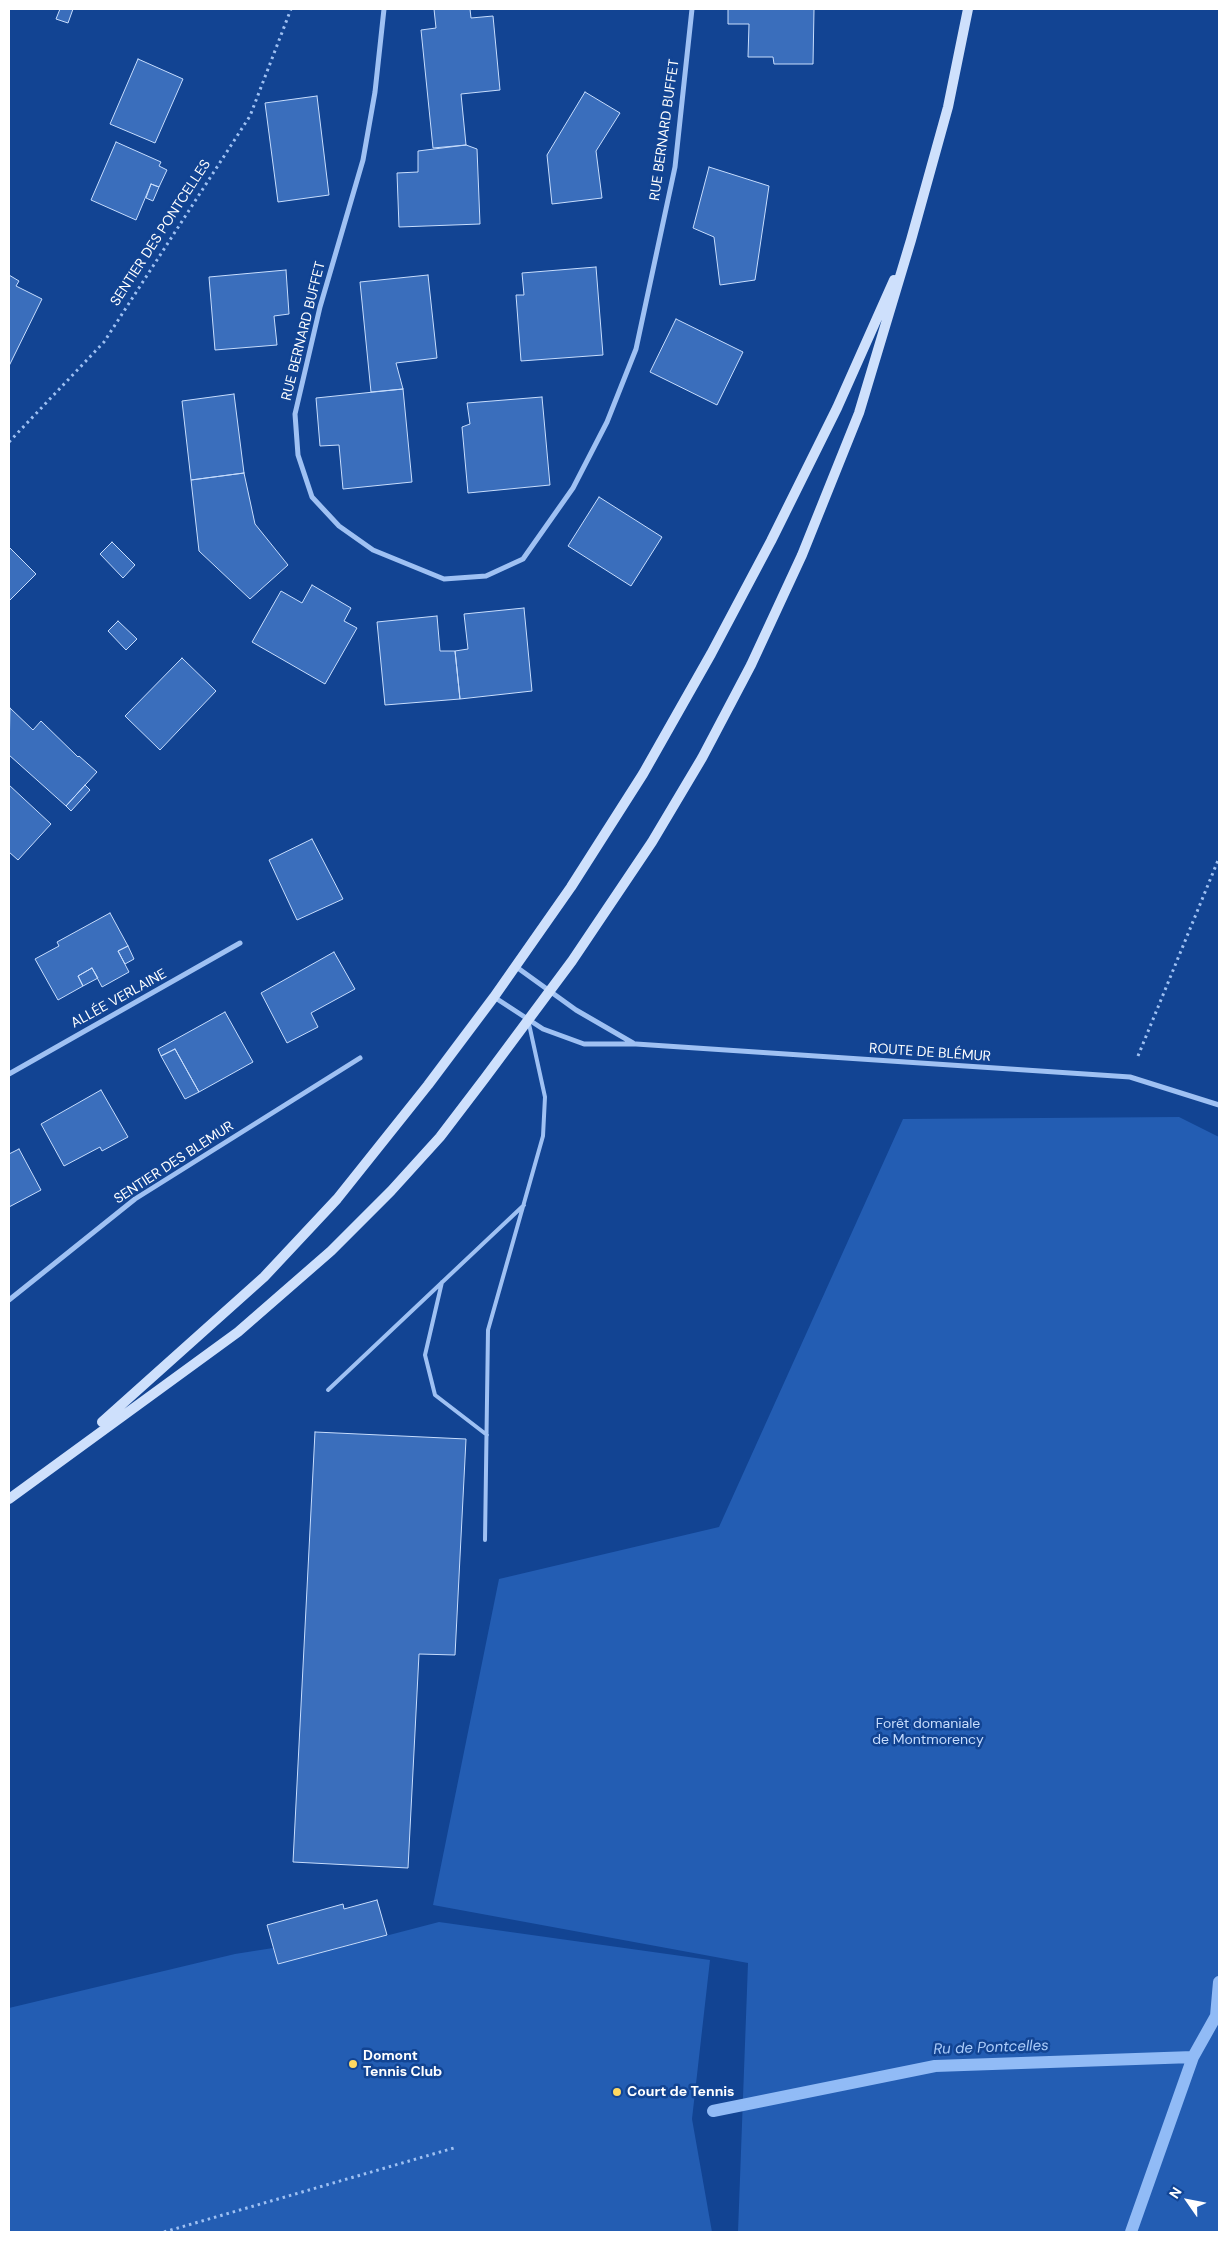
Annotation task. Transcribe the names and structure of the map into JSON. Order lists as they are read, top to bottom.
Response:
{
  "streets": {
    "street": [
      "RUE BERNARD BUFFET",
      "ALLÉE VERLAINE",
      "ROUTE DE BLÉMUR",
      "SENTIER DES BLEMUR"
    ],
    "path": ["SENTIER DES PONTCELLES"]
  },
  "water": ["Ru de Pontcelles"],
  "parks": ["Forêt domaniale de Montmorency"],
  "places": ["Domont Tennis Club", "Court de Tennis"],
  "north": "top left"
}
